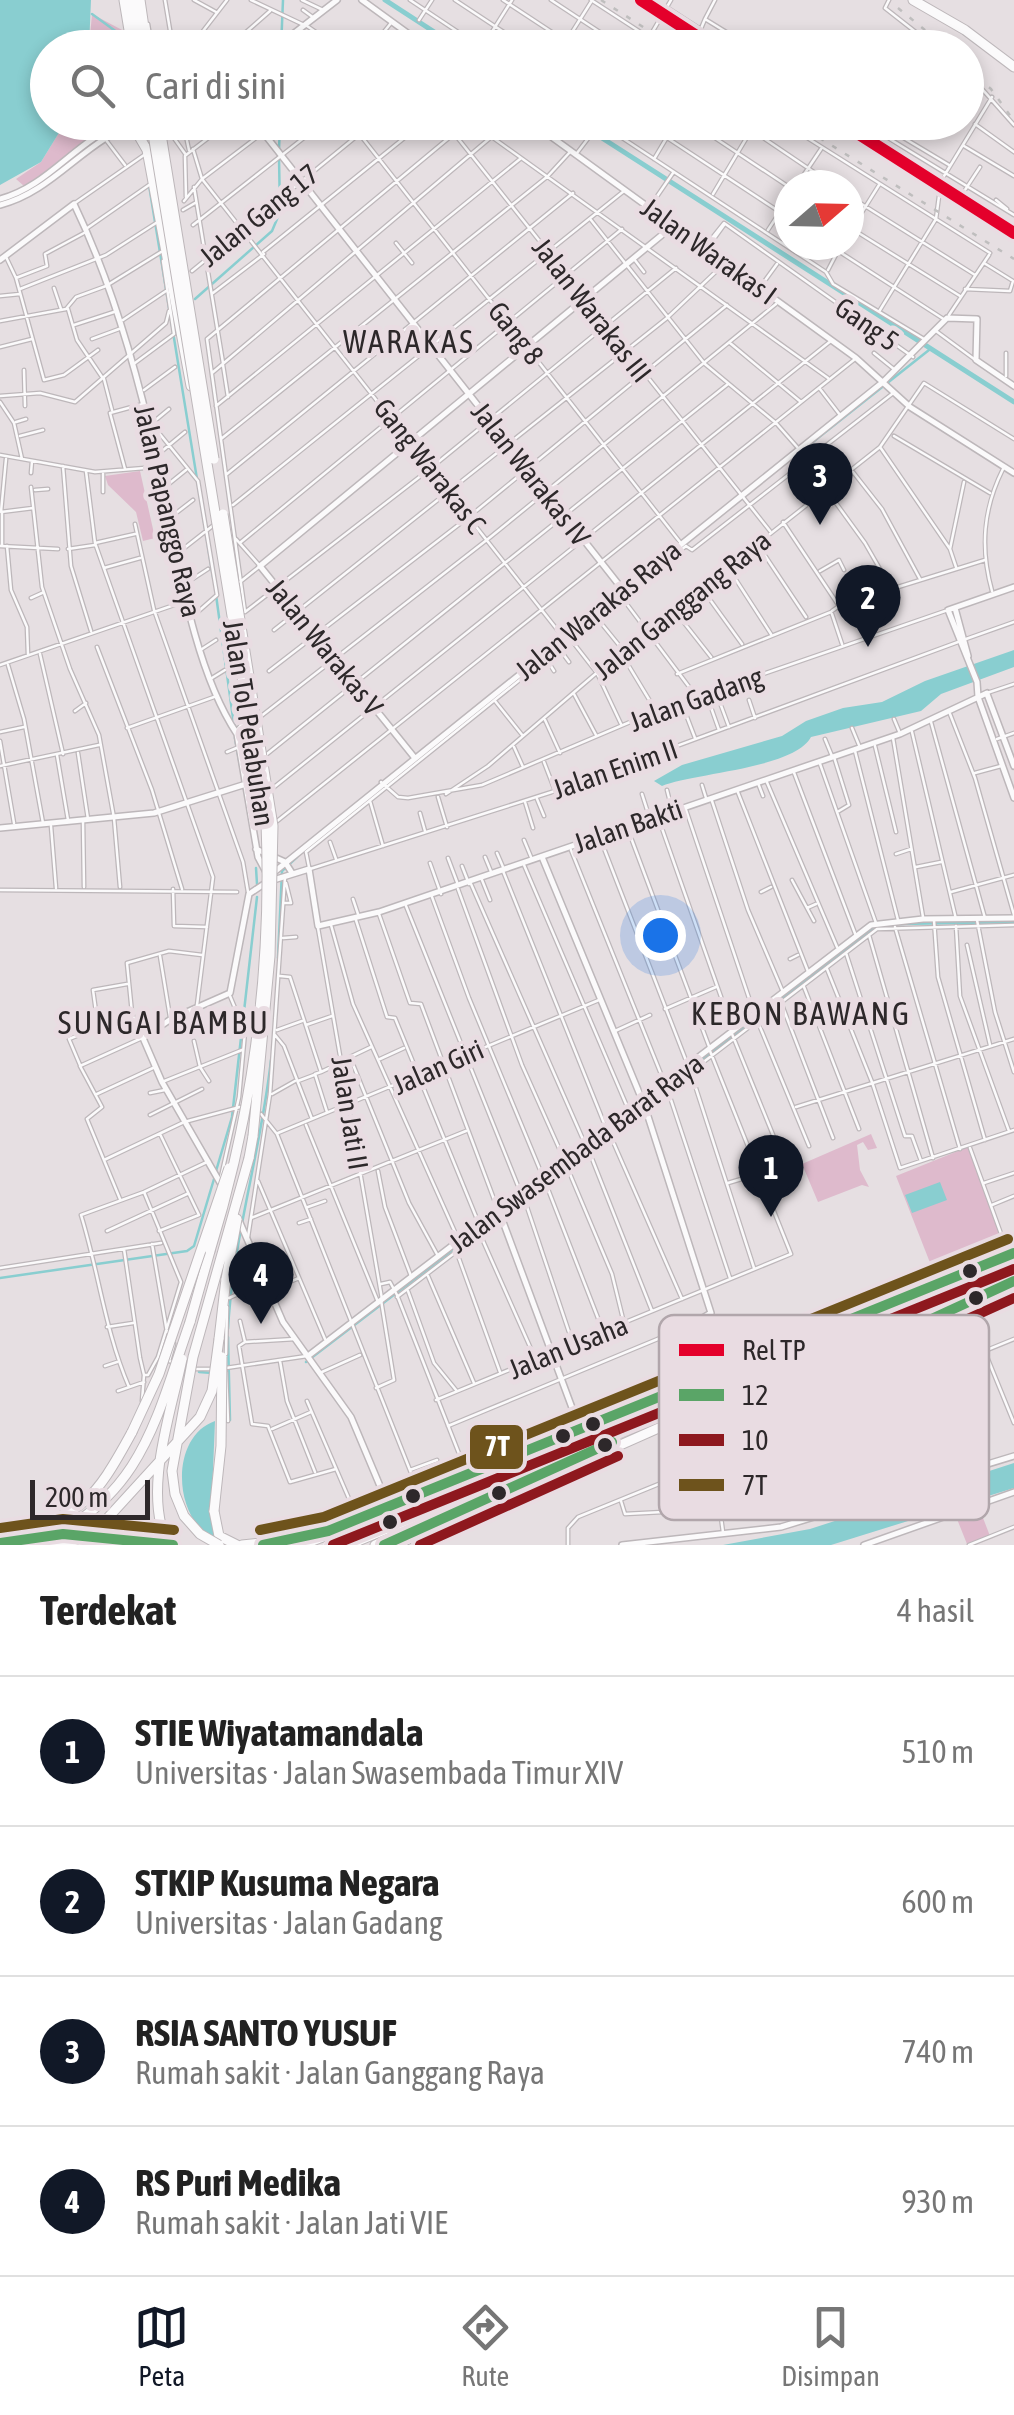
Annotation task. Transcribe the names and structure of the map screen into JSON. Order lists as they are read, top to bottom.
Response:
{
  "streets": {
    "highway": ["Jalan Tol Pelabuhan"],
    "street": [
      "Jalan Gang 17",
      "Jalan Warakas I",
      "Jalan Warakas III",
      "Gang 5",
      "Gang 8",
      "Gang Warakas C",
      "Jalan Warakas IV",
      "Jalan Papanggo Raya",
      "Jalan Ganggang Raya",
      "Jalan Warakas Raya",
      "Jalan Warakas V",
      "Jalan Gadang",
      "Jalan Enim II",
      "Jalan Bakti",
      "Jalan Giri",
      "Jalan Jati II",
      "Jalan Swasembada Barat Raya",
      "Jalan Usaha"
    ]
  },
  "crossings": [
    ["Jalan Gang 17", "Gang Warakas C"],
    ["Jalan Gang 17", "Jalan Warakas IV"],
    ["Jalan Warakas I", "Gang 5"],
    ["Jalan Warakas I", "Jalan Ganggang Raya"],
    ["Jalan Warakas I", "Jalan Warakas Raya"],
    ["Jalan Warakas III", "Jalan Ganggang Raya"],
    ["Jalan Warakas III", "Jalan Warakas Raya"],
    ["Gang 5", "Jalan Warakas Raya"],
    ["Gang 8", "Jalan Warakas Raya"],
    ["Gang Warakas C", "Jalan Ganggang Raya"],
    ["Gang Warakas C", "Jalan Warakas Raya"],
    ["Gang Warakas C", "Jalan Gadang"],
    ["Jalan Warakas IV", "Jalan Warakas Raya"],
    ["Jalan Papanggo Raya", "Jalan Enim II"],
    ["Jalan Ganggang Raya", "Jalan Gadang"],
    ["Jalan Warakas Raya", "Jalan Warakas V"],
    ["Jalan Warakas Raya", "Jalan Gadang"],
    ["Jalan Warakas Raya", "Jalan Enim II"],
    ["Jalan Bakti", "Jalan Jati II"],
    ["Jalan Giri", "Jalan Jati II"],
    ["Jalan Jati II", "Jalan Swasembada Barat Raya"]
  ],
  "districts": ["WARAKAS", "KEBON BAWANG", "SUNGAI BAMBU"],
  "lines": [
    "rail line TP",
    "transit line 7T",
    "transit line 12",
    "transit line 10"
  ],
  "legend": [
    "Rel TP",
    "12",
    "10",
    "7T"
  ],
  "scale_bar": "200 m",
  "north": "right",
  "page": {
    "search": "Cari di sini",
    "pins": [
      "3",
      "2",
      "1",
      "4"
    ],
    "scale": "200 m",
    "heading": ["Terdekat", "4 hasil"],
    "list": [
      {
        "mark": "1",
        "name": "STIE Wiyatamandala",
        "note": "Universitas · Jalan Swasembada Timur XIV",
        "value": "510 m"
      },
      {
        "mark": "2",
        "name": "STKIP Kusuma Negara",
        "note": "Universitas · Jalan Gadang",
        "value": "600 m"
      },
      {
        "mark": "3",
        "name": "RSIA SANTO YUSUF",
        "note": "Rumah sakit · Jalan Ganggang Raya",
        "value": "740 m"
      },
      {
        "mark": "4",
        "name": "RS Puri Medika",
        "note": "Rumah sakit · Jalan Jati VIE",
        "value": "930 m"
      }
    ],
    "nav": ["Peta", "Rute", "Disimpan"]
  }
}
